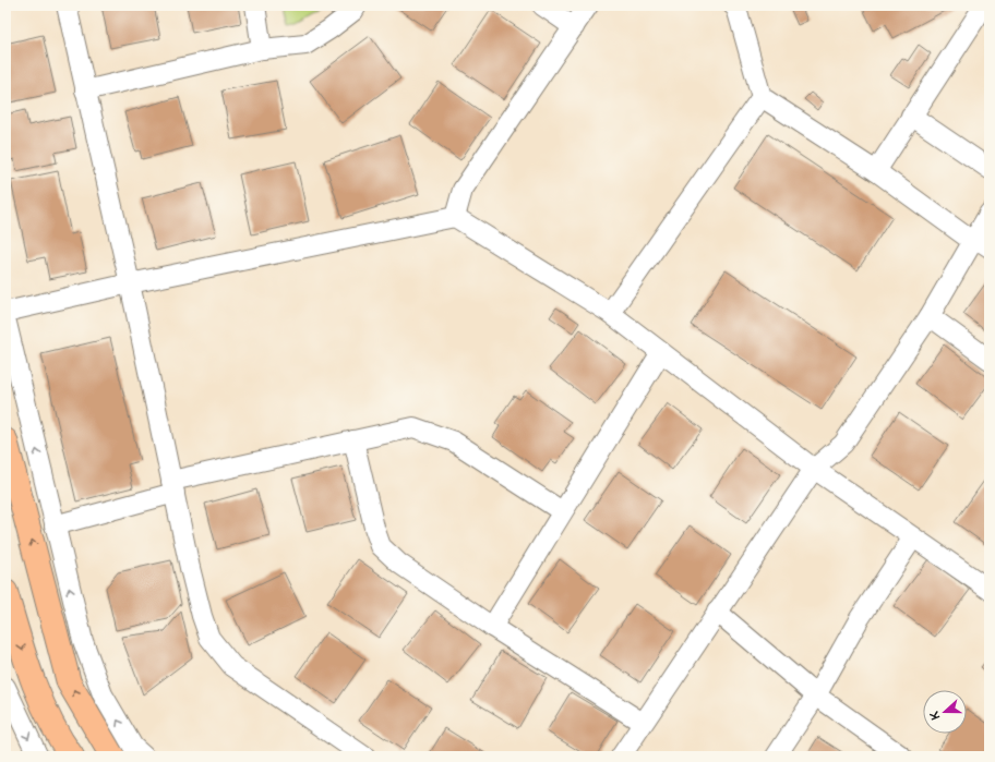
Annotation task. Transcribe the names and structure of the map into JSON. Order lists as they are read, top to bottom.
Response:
{
  "north": "left"
}
